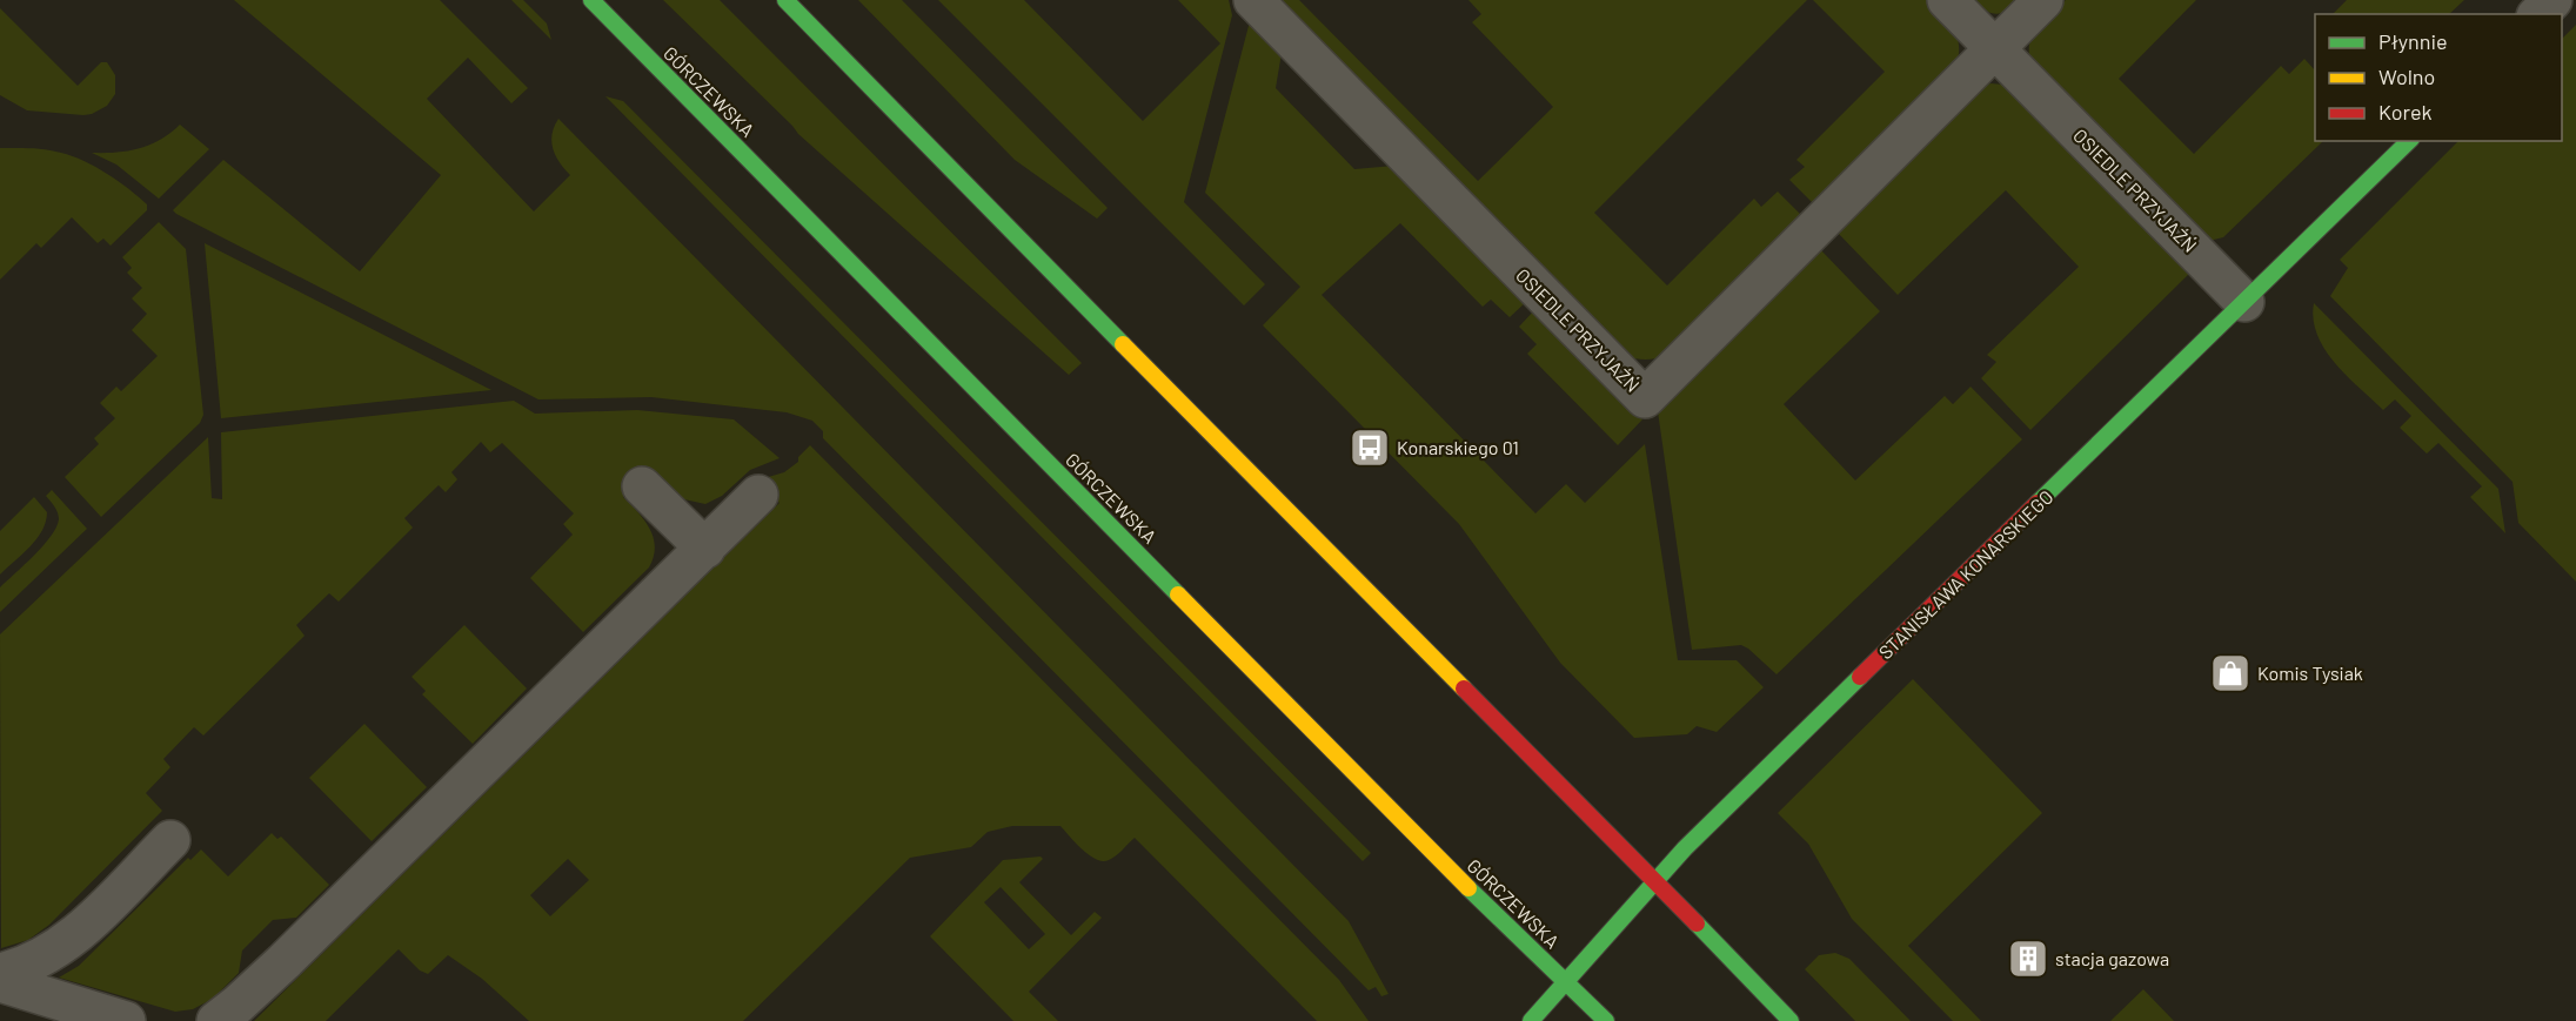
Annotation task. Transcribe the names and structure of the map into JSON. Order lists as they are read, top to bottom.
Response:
{
  "streets": {
    "main road": ["GÓRCZEWSKA", "STANISŁAWA KONARSKIEGO"],
    "street": ["OSIEDLE PRZYJAŹŃ"]
  },
  "crossings": [
    ["GÓRCZEWSKA", "STANISŁAWA KONARSKIEGO"],
    ["OSIEDLE PRZYJAŹŃ", "STANISŁAWA KONARSKIEGO"]
  ],
  "places": {
    "bus stop": ["Konarskiego 01"],
    "shop": ["Komis Tysiak"],
    "building": ["stacja gazowa"]
  },
  "legend": ["Płynnie", "Wolno", "Korek"]
}
